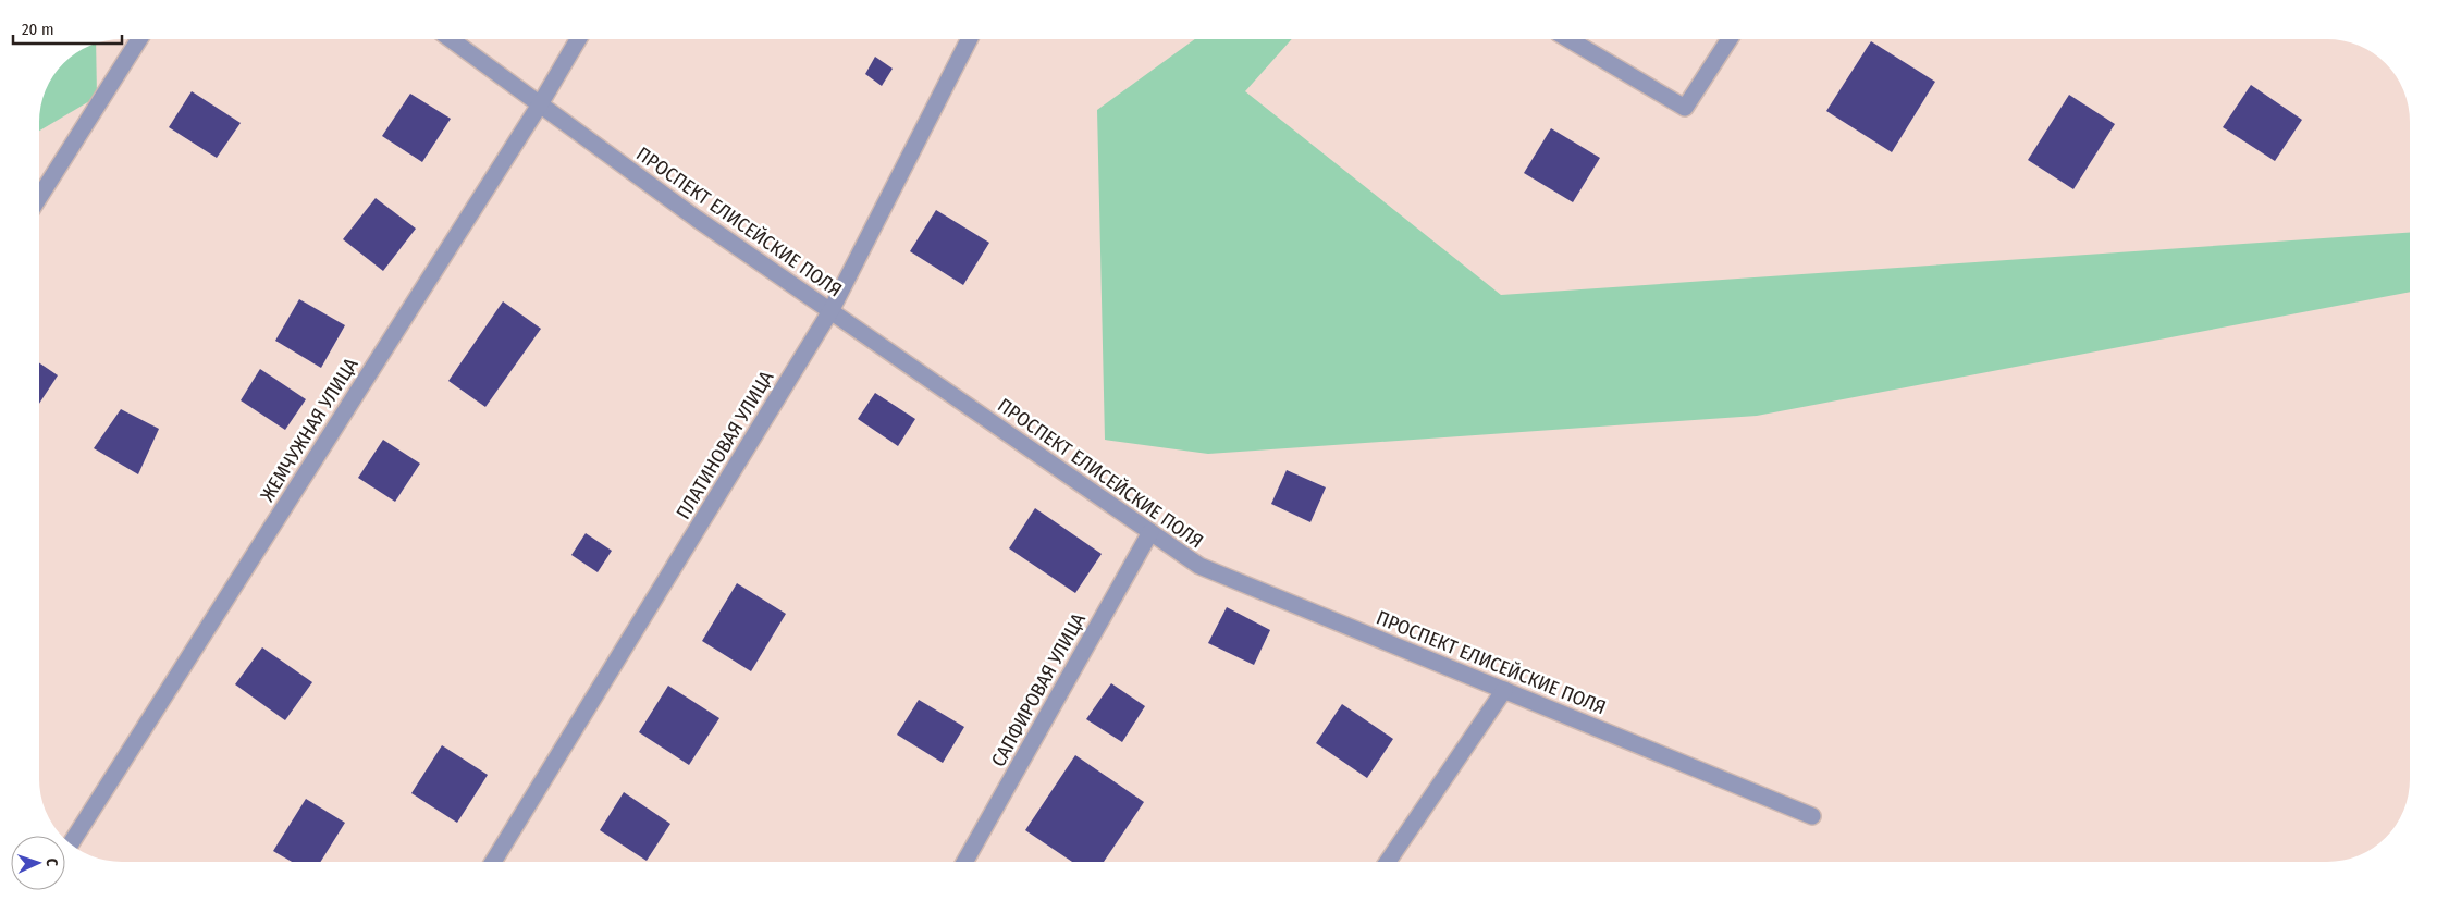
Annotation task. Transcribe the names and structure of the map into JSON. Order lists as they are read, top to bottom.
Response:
{
  "streets": {
    "street": [
      "ПРОСПЕКТ ЕЛИСЕЙСКИЕ ПОЛЯ",
      "ЖЕМЧУЖНАЯ УЛИЦА",
      "ПЛАТИНОВАЯ УЛИЦА",
      "САПФИРОВАЯ УЛИЦА"
    ]
  },
  "crossings": [
    ["ПРОСПЕКТ ЕЛИСЕЙСКИЕ ПОЛЯ", "ЖЕМЧУЖНАЯ УЛИЦА"],
    ["ПРОСПЕКТ ЕЛИСЕЙСКИЕ ПОЛЯ", "ПЛАТИНОВАЯ УЛИЦА"],
    ["ПРОСПЕКТ ЕЛИСЕЙСКИЕ ПОЛЯ", "САПФИРОВАЯ УЛИЦА"]
  ],
  "scale_bar": "20 m",
  "north": "right"
}
